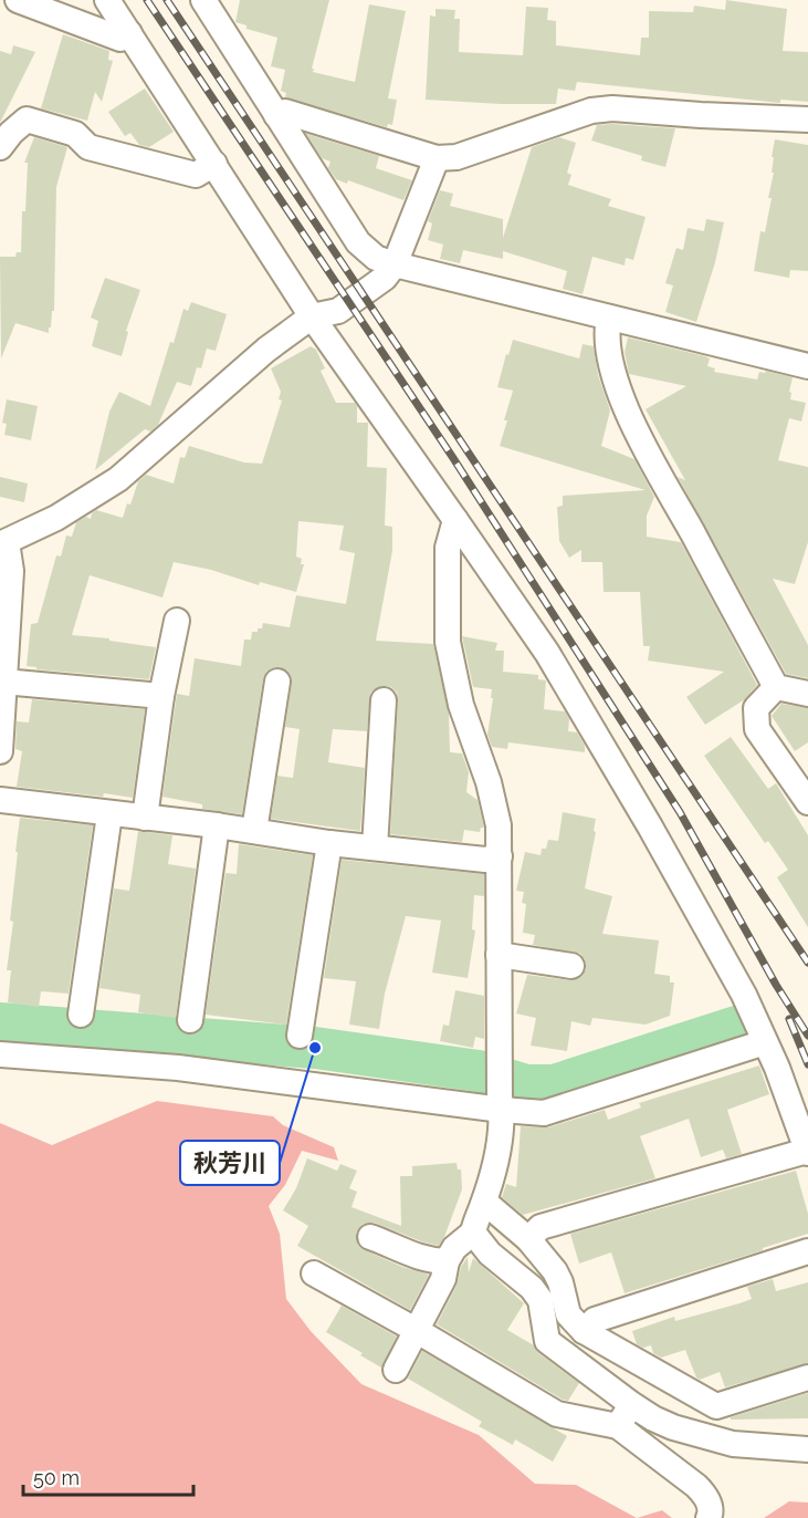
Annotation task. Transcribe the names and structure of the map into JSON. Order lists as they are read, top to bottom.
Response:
{
  "places": ["秋芳川"],
  "scale_bar": "50 m"
}
